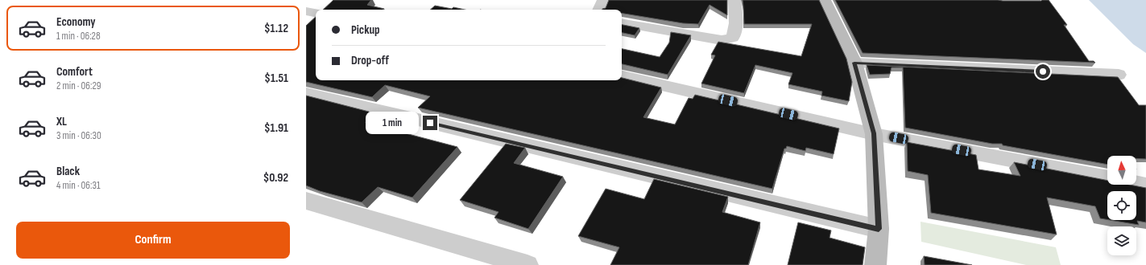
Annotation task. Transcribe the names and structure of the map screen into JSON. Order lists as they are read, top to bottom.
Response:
{
  "north": "top",
  "page": {
    "list": [
      {
        "name": "Economy",
        "note": "1 min · 06:28",
        "value": "$1.12"
      },
      {
        "name": "Comfort",
        "note": "2 min · 06:29",
        "value": "$1.51"
      },
      {
        "name": "XL",
        "note": "3 min · 06:30",
        "value": "$1.91"
      },
      {
        "name": "Black",
        "note": "4 min · 06:31",
        "value": "$0.92"
      }
    ],
    "banner": ["Pickup", "Drop-off"],
    "bubble": "1 min",
    "buttons": "Confirm"
  }
}
